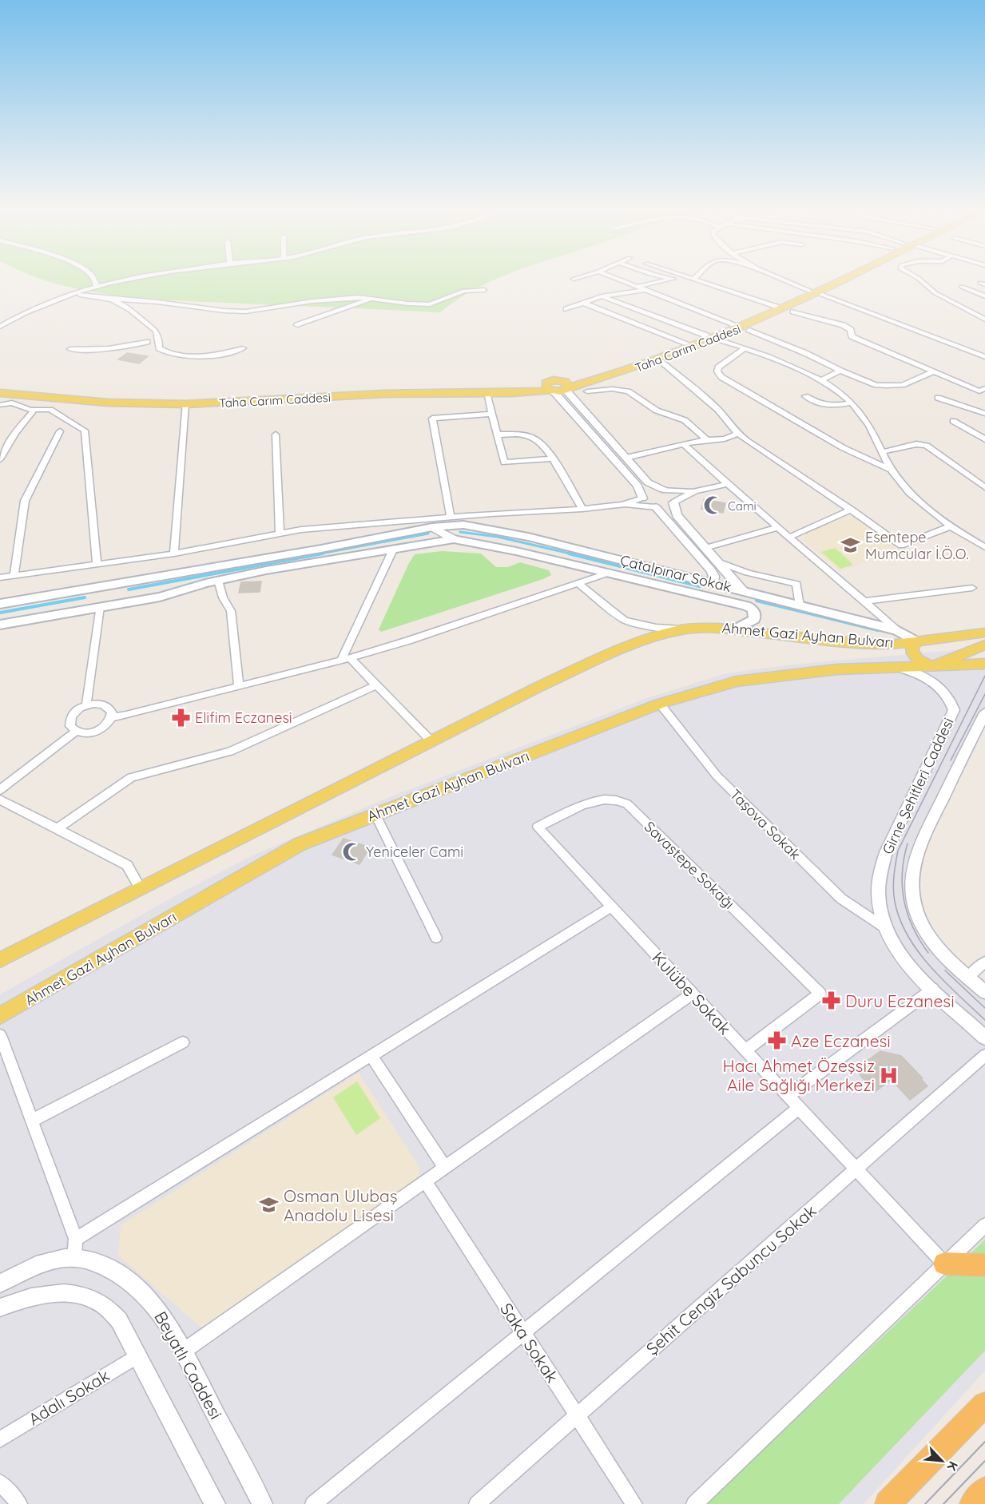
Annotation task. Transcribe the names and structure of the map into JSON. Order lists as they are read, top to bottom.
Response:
{
  "streets": {
    "main road": ["Taha Carım Caddesi", "Çatalpınar Sokak", "Ahmet Gazi Ayhan Bulvarı"],
    "street": [
      "Girne Şehitleri Caddesi",
      "Taşova Sokak",
      "Savaştepe Sokağı",
      "Kulübe Sokak",
      "Şehit Cengiz Sabuncu Sokak",
      "Saka Sokak",
      "Beyatlı Caddesi",
      "Adalı Sokak"
    ]
  },
  "crossings": [
    ["Çatalpınar Sokak", "Ahmet Gazi Ayhan Bulvarı"],
    ["Ahmet Gazi Ayhan Bulvarı", "Girne Şehitleri Caddesi"],
    ["Ahmet Gazi Ayhan Bulvarı", "Taşova Sokak"],
    ["Girne Şehitleri Caddesi", "Taşova Sokak"],
    ["Savaştepe Sokağı", "Kulübe Sokak"],
    ["Kulübe Sokak", "Şehit Cengiz Sabuncu Sokak"],
    ["Şehit Cengiz Sabuncu Sokak", "Saka Sokak"]
  ],
  "places": {
    "mosque": ["Cami", "Yeniceler Cami"],
    "school or university": ["Esentepe Mumcular İ.Ö.O.", "Osman Ulubaş Anadolu Lisesi"],
    "pharmacy": ["Elifim Eczanesi", "Duru Eczanesi", "Aze Eczanesi"],
    "hospital": ["Hacı Ahmet Özeşsiz Aile Sağlığı Merkezi"]
  },
  "north": "bottom right"
}
